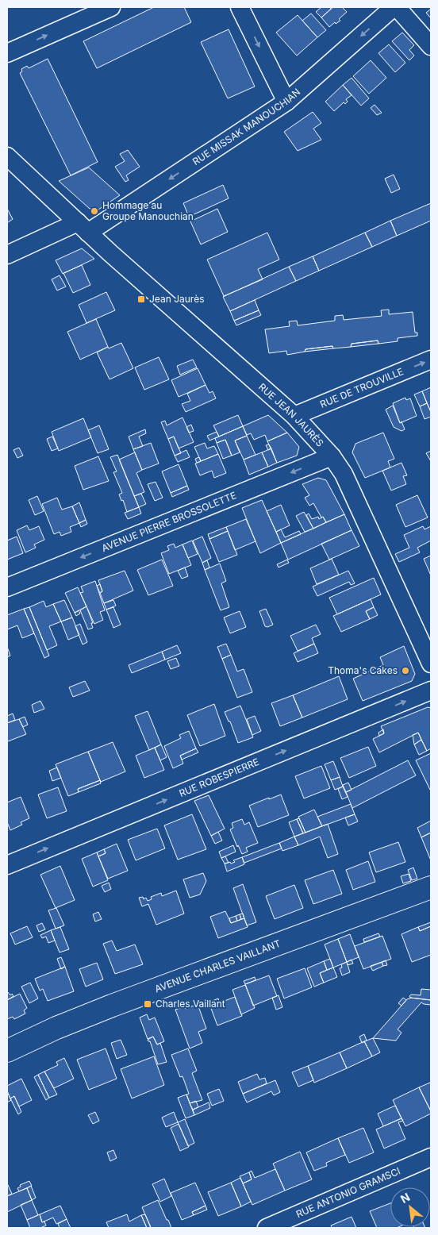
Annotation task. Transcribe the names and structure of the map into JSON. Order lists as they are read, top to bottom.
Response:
{
  "streets": {
    "main road": ["AVENUE CHARLES VAILLANT"],
    "street": [
      "RUE MISSAK MANOUCHIAN",
      "RUE DE TROUVILLE",
      "RUE JEAN JAURÈS",
      "AVENUE PIERRE BROSSOLETTE",
      "RUE ROBESPIERRE",
      "RUE ANTONIO GRAMSCI"
    ]
  },
  "crossings": [
    ["RUE MISSAK MANOUCHIAN", "RUE JEAN JAURÈS"],
    ["RUE DE TROUVILLE", "RUE JEAN JAURÈS"],
    ["RUE JEAN JAURÈS", "AVENUE PIERRE BROSSOLETTE"]
  ],
  "one_way": [
    "RUE MISSAK MANOUCHIAN",
    "RUE DE TROUVILLE",
    "AVENUE PIERRE BROSSOLETTE",
    "RUE ROBESPIERRE"
  ],
  "places": {
    "other": ["Hommage au Groupe Manouchian", "Thoma's Cakes"],
    "transit": ["Jean Jaurès", "Charles Vaillant"]
  },
  "north": "top left"
}
